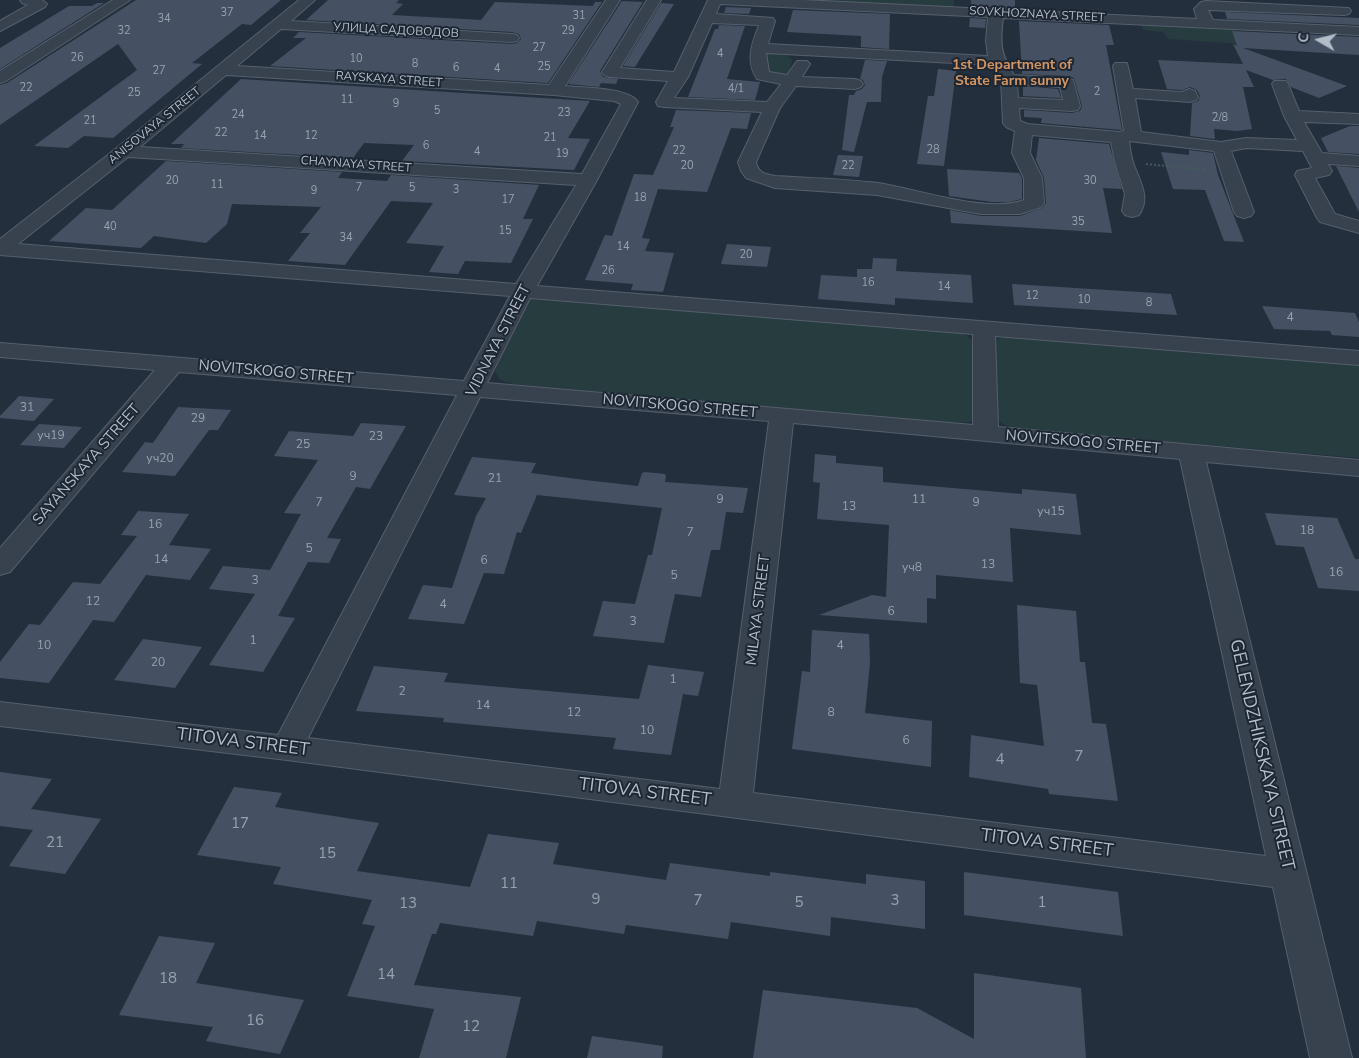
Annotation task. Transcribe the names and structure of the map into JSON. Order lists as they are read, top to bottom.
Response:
{
  "streets": {
    "street": [
      "SOVKHOZNAYA STREET",
      "УЛИЦА САДОВОДОВ",
      "RAYSKAYA STREET",
      "ANISOVAYA STREET",
      "CHAYNAYA STREET",
      "VIDNAYA STREET",
      "NOVITSKOGO STREET",
      "SAYANSKAYA STREET",
      "MILAYA STREET",
      "TITOVA STREET",
      "GELENDZHIKSKAYA STREET"
    ]
  },
  "crossings": [
    ["УЛИЦА САДОВОДОВ", "ANISOVAYA STREET"],
    ["RAYSKAYA STREET", "ANISOVAYA STREET"],
    ["RAYSKAYA STREET", "VIDNAYA STREET"],
    ["ANISOVAYA STREET", "CHAYNAYA STREET"],
    ["CHAYNAYA STREET", "VIDNAYA STREET"],
    ["VIDNAYA STREET", "NOVITSKOGO STREET"],
    ["VIDNAYA STREET", "TITOVA STREET"],
    ["NOVITSKOGO STREET", "SAYANSKAYA STREET"],
    ["NOVITSKOGO STREET", "MILAYA STREET"],
    ["NOVITSKOGO STREET", "GELENDZHIKSKAYA STREET"],
    ["MILAYA STREET", "TITOVA STREET"],
    ["TITOVA STREET", "GELENDZHIKSKAYA STREET"]
  ],
  "districts": ["1st Department of State Farm sunny"],
  "house_numbers": [
    "37",
    "31",
    "34",
    "32",
    "29",
    "27",
    "4",
    "26",
    "10",
    "8",
    "25",
    "6",
    "4",
    "27",
    "22",
    "4/1",
    "2",
    "25",
    "11",
    "9",
    "5",
    "23",
    "24",
    "2/8",
    "21",
    "22",
    "14",
    "12",
    "21",
    "6",
    "28",
    "22",
    "4",
    "19",
    "20",
    "22",
    "20",
    "30",
    "11",
    "7",
    "5",
    "3",
    "9",
    "18",
    "17",
    "35",
    "40",
    "15",
    "34",
    "14",
    "20",
    "26",
    "16",
    "14",
    "12",
    "10",
    "8",
    "4",
    "31",
    "29",
    "уч19",
    "23",
    "25",
    "уч20",
    "9",
    "21",
    "9",
    "11",
    "7",
    "9",
    "13",
    "уч15",
    "16",
    "18",
    "7",
    "5",
    "14",
    "6",
    "13",
    "уч8",
    "16",
    "5",
    "3",
    "12",
    "4",
    "6",
    "3",
    "1",
    "10",
    "4",
    "20",
    "1",
    "2",
    "14",
    "12",
    "8",
    "10",
    "6",
    "7",
    "4",
    "17",
    "21",
    "15",
    "11",
    "9",
    "7",
    "3",
    "5",
    "1",
    "13",
    "14",
    "18",
    "16",
    "12"
  ],
  "north": "left"
}
